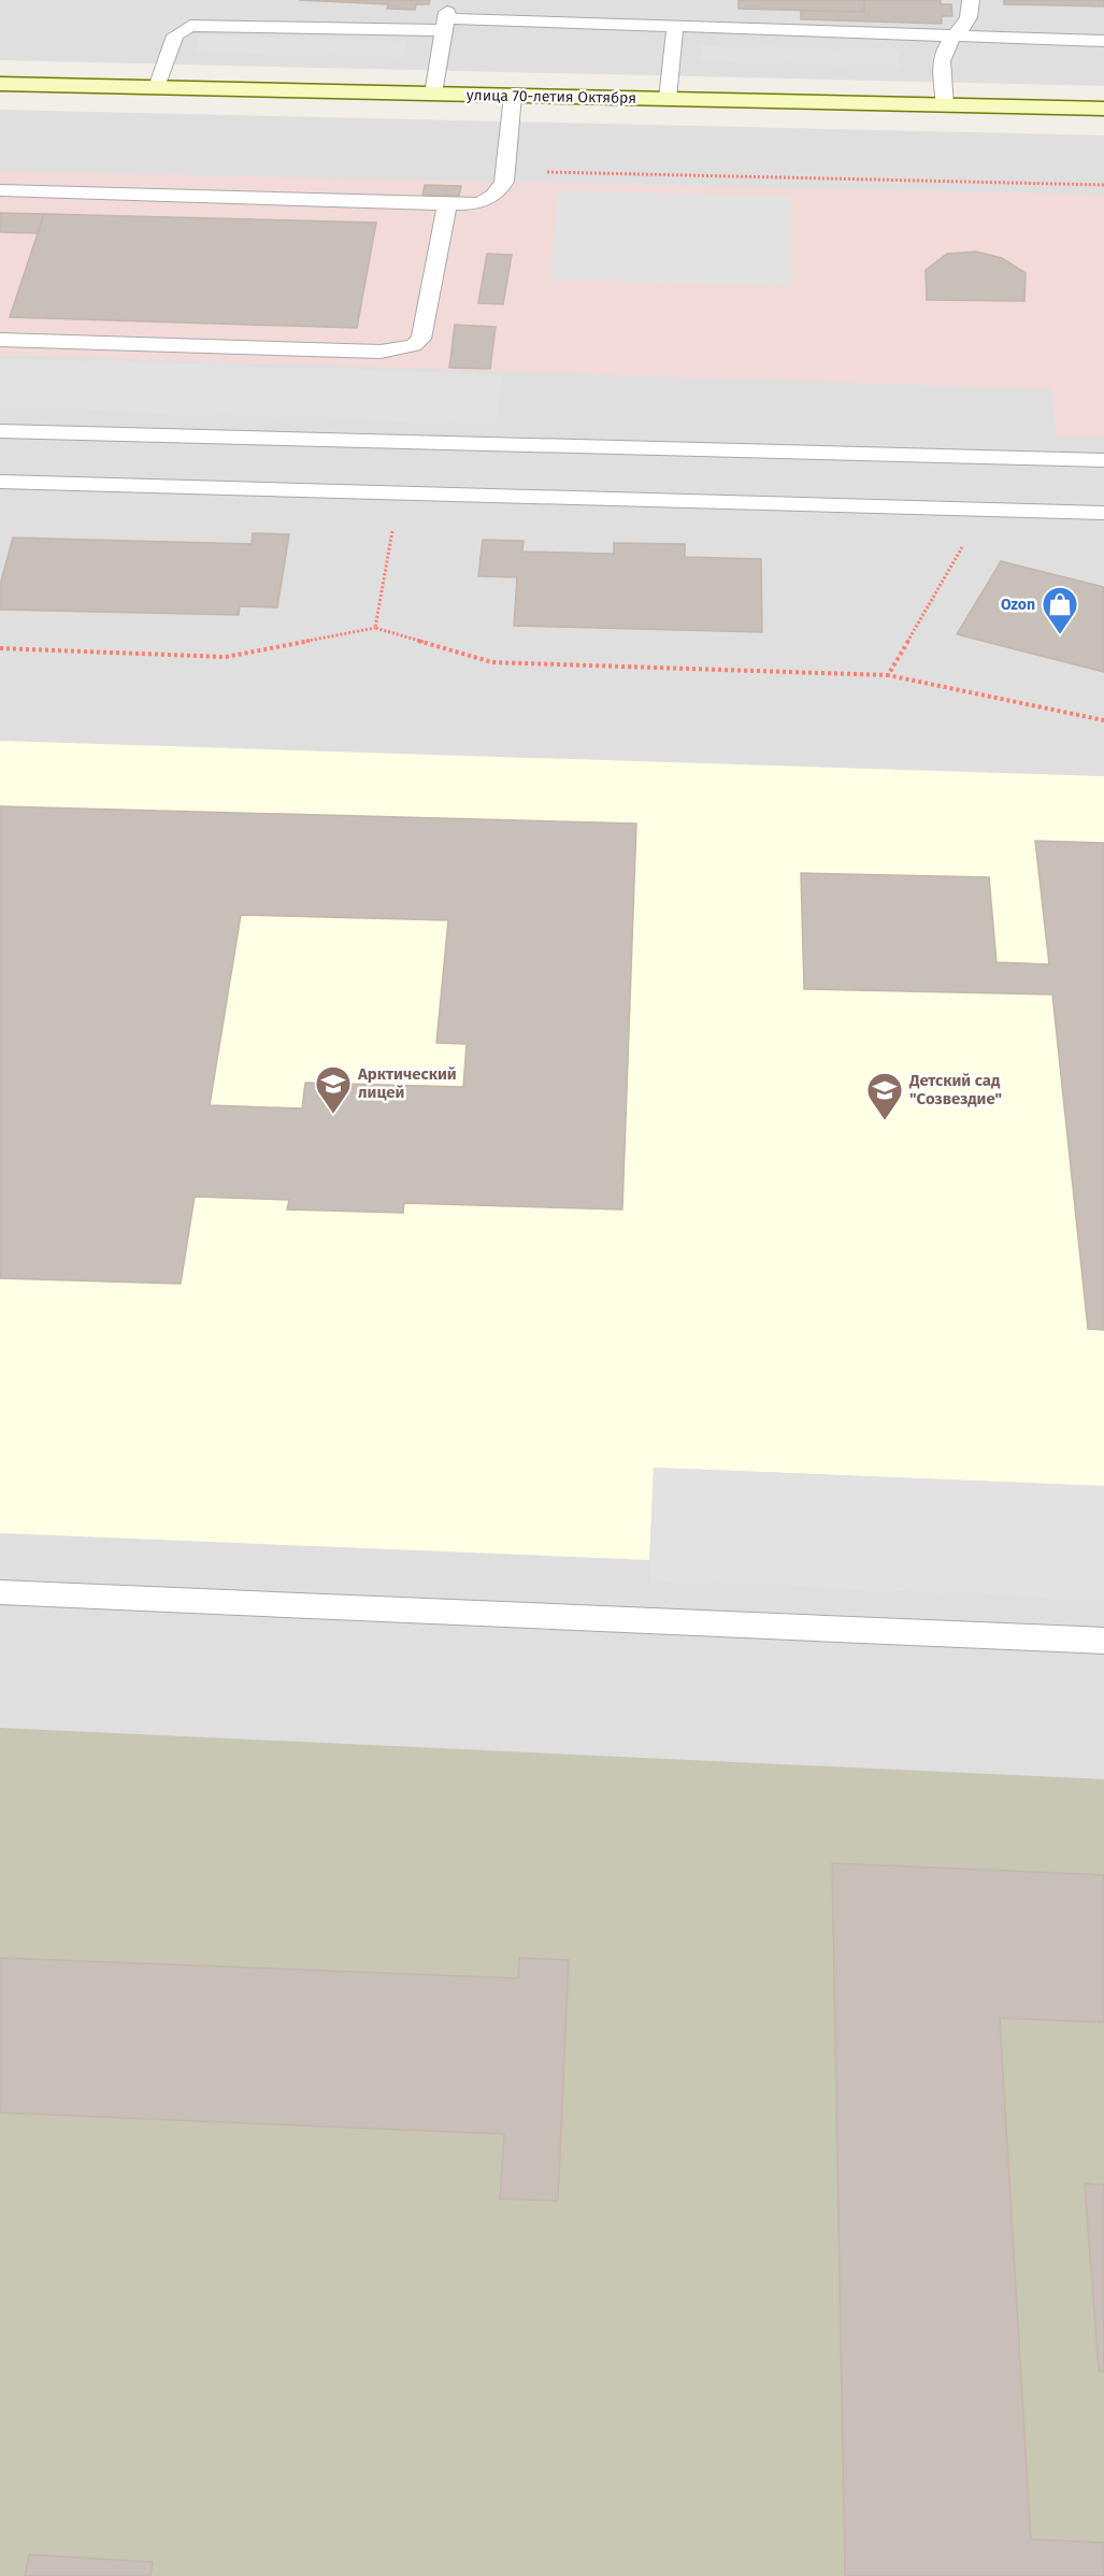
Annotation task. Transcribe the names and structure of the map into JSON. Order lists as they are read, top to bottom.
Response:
{
  "streets": {
    "main road": ["улица 70-летия Октября"]
  },
  "places": {
    "shop": ["Ozon"],
    "school or university": ["Арктический лицей", "Детский сад \"Созвездие\""]
  }
}
